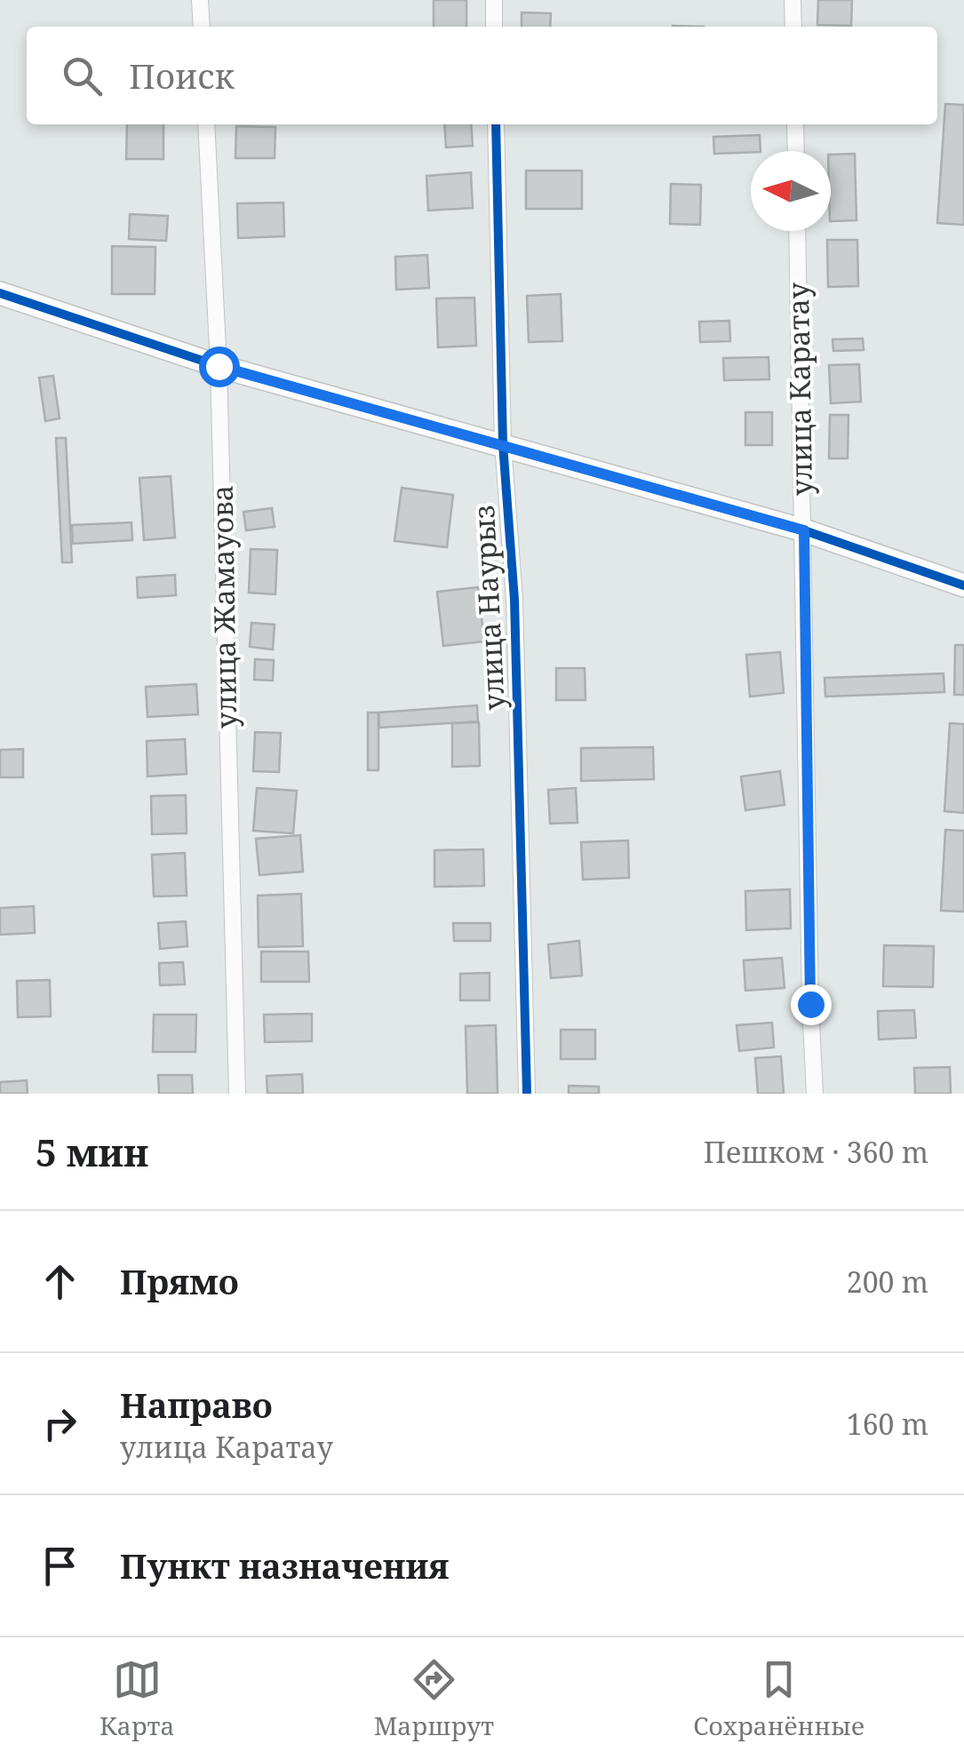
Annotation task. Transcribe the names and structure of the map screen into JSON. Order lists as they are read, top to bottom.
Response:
{
  "streets": {
    "street": ["улица Каратау", "улица Жамауова", "улица Наурыз"]
  },
  "north": "left",
  "page": {
    "search": "Поиск",
    "heading": ["5 мин", "Пешком · 360 m"],
    "list": [
      ["Прямо", "200 m"],
      ["Направо", "улица Каратау", "160 m"],
      "Пункт назначения"
    ],
    "nav": ["Карта", "Маршрут", "Сохранённые"]
  }
}
